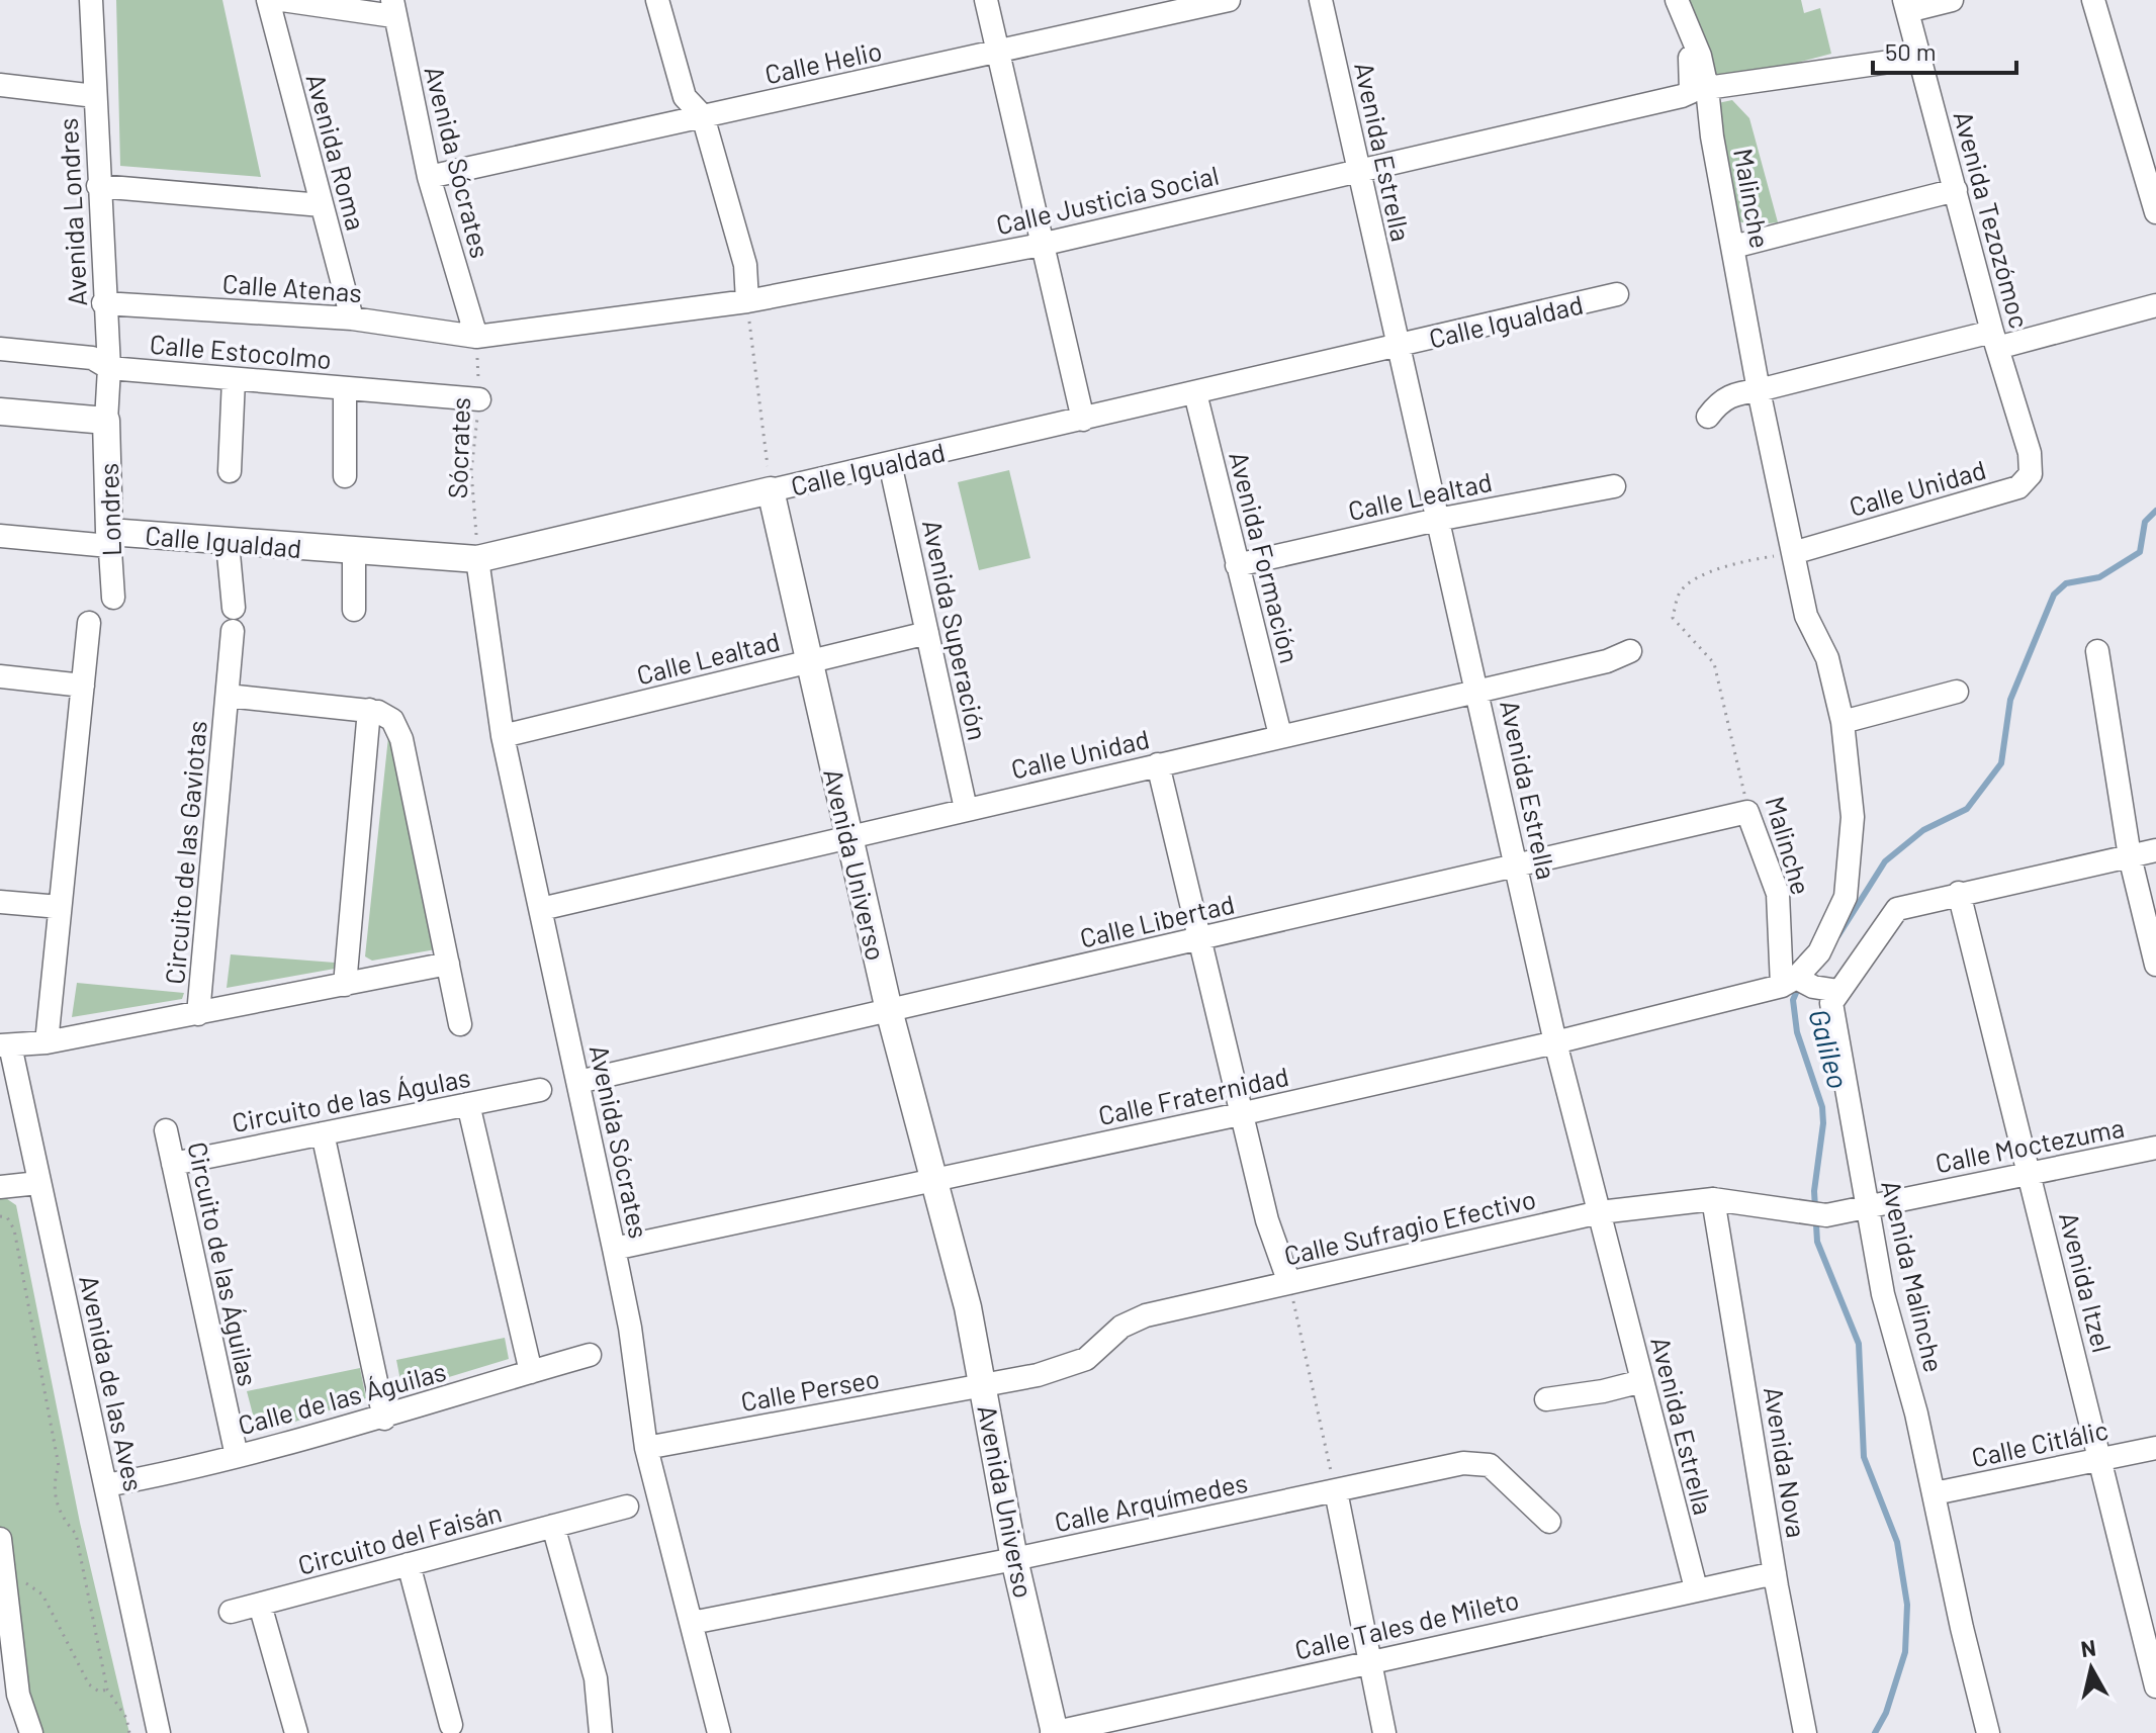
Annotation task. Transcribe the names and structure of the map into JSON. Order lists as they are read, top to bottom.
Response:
{
  "streets": {
    "street": [
      "Calle Helio",
      "Avenida Roma",
      "Avenida Estrella",
      "Avenida Sócrates",
      "Malinche",
      "Calle Justicia Social",
      "Avenida Londres",
      "Avenida Tezozómoc",
      "Calle Atenas",
      "Calle Igualdad",
      "Calle Estocolmo",
      "Calle Unidad",
      "Calle Lealtad",
      "Londres",
      "Avenida Formación",
      "Avenida Superación",
      "Circuito de las Gaviotas",
      "Avenida Universo",
      "Calle Libertad",
      "Calle Fraternidad",
      "Circuito de las Águlas",
      "Calle Moctezuma",
      "Calle Sufragio Efectivo",
      "Circuito de las Águilas",
      "Avenida Malinche",
      "Avenida Itzel",
      "Avenida de las Aves",
      "Calle Perseo",
      "Calle de las Águilas",
      "Calle Citlálic",
      "Avenida Nova",
      "Calle Arquímedes",
      "Circuito del Faisán",
      "Calle Tales de Mileto"
    ],
    "path": ["Sócrates"]
  },
  "crossings": [
    ["Calle Helio", "Avenida Sócrates"],
    ["Avenida Roma", "Calle Atenas"],
    ["Avenida Estrella", "Calle Justicia Social"],
    ["Avenida Estrella", "Calle Igualdad"],
    ["Avenida Estrella", "Calle Unidad"],
    ["Avenida Estrella", "Calle Lealtad"],
    ["Avenida Estrella", "Calle Libertad"],
    ["Avenida Estrella", "Calle Fraternidad"],
    ["Avenida Estrella", "Calle Sufragio Efectivo"],
    ["Avenida Estrella", "Calle Tales de Mileto"],
    ["Avenida Sócrates", "Calle Justicia Social"],
    ["Avenida Sócrates", "Calle Atenas"],
    ["Avenida Sócrates", "Calle Igualdad"],
    ["Avenida Sócrates", "Sócrates"],
    ["Avenida Sócrates", "Calle Unidad"],
    ["Avenida Sócrates", "Calle Lealtad"],
    ["Avenida Sócrates", "Calle Libertad"],
    ["Avenida Sócrates", "Calle Fraternidad"],
    ["Avenida Sócrates", "Calle Perseo"],
    ["Avenida Sócrates", "Calle Arquímedes"],
    ["Malinche", "Calle Justicia Social"],
    ["Malinche", "Calle Unidad"],
    ["Malinche", "Calle Libertad"],
    ["Malinche", "Calle Fraternidad"],
    ["Calle Justicia Social", "Calle Atenas"],
    ["Calle Justicia Social", "Sócrates"],
    ["Avenida Londres", "Calle Atenas"],
    ["Avenida Londres", "Calle Estocolmo"],
    ["Avenida Londres", "Londres"],
    ["Avenida Tezozómoc", "Calle Unidad"],
    ["Calle Atenas", "Sócrates"],
    ["Calle Igualdad", "Sócrates"],
    ["Calle Igualdad", "Londres"],
    ["Calle Igualdad", "Avenida Formación"],
    ["Calle Igualdad", "Avenida Superación"],
    ["Calle Igualdad", "Avenida Universo"],
    ["Calle Estocolmo", "Sócrates"],
    ["Calle Unidad", "Avenida Formación"],
    ["Calle Unidad", "Avenida Superación"],
    ["Calle Unidad", "Avenida Universo"],
    ["Calle Lealtad", "Avenida Formación"],
    ["Calle Lealtad", "Avenida Superación"],
    ["Calle Lealtad", "Avenida Universo"],
    ["Circuito de las Gaviotas", "Avenida de las Aves"],
    ["Avenida Universo", "Calle Libertad"],
    ["Avenida Universo", "Calle Fraternidad"],
    ["Avenida Universo", "Calle Sufragio Efectivo"],
    ["Avenida Universo", "Calle Perseo"],
    ["Avenida Universo", "Calle Arquímedes"],
    ["Avenida Universo", "Calle Tales de Mileto"],
    ["Circuito de las Águlas", "Circuito de las Águilas"],
    ["Calle Moctezuma", "Calle Sufragio Efectivo"],
    ["Calle Moctezuma", "Avenida Malinche"],
    ["Calle Moctezuma", "Avenida Itzel"],
    ["Calle Sufragio Efectivo", "Avenida Malinche"],
    ["Calle Sufragio Efectivo", "Calle Perseo"],
    ["Calle Sufragio Efectivo", "Avenida Nova"],
    ["Circuito de las Águilas", "Calle de las Águilas"],
    ["Avenida Malinche", "Calle Citlálic"],
    ["Avenida Itzel", "Calle Citlálic"],
    ["Avenida de las Aves", "Calle de las Águilas"],
    ["Avenida Nova", "Calle Tales de Mileto"]
  ],
  "water": ["Galileo"],
  "scale_bar": "50 m",
  "north": "top"
}
